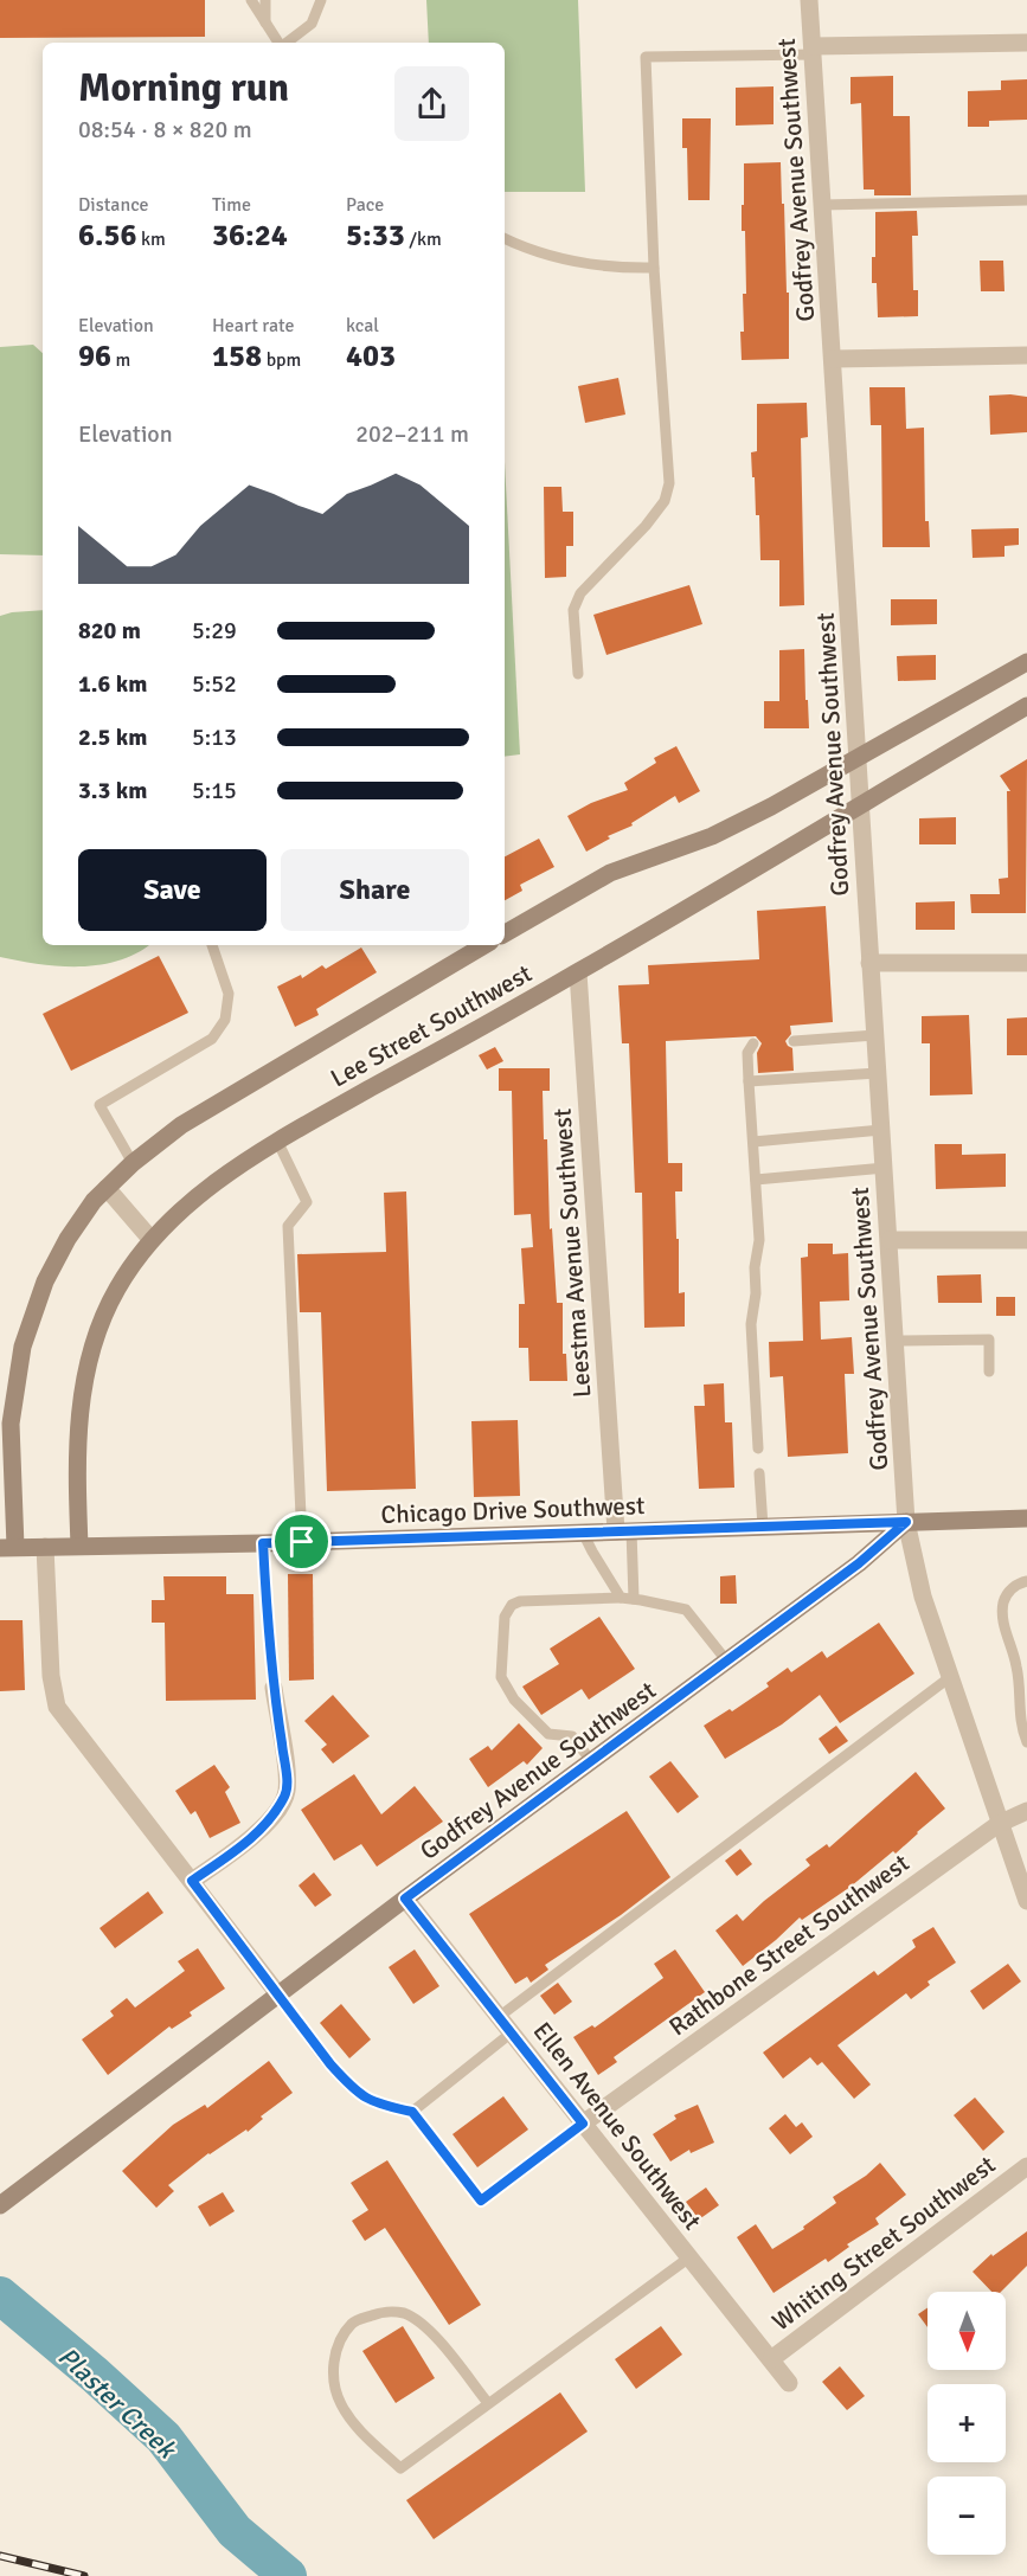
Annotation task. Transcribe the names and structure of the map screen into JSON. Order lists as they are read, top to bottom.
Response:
{
  "streets": {
    "street": [
      "Godfrey Avenue Southwest",
      "Lee Street Southwest",
      "Leestma Avenue Southwest",
      "Chicago Drive Southwest",
      "Rathbone Street Southwest",
      "Ellen Avenue Southwest",
      "Whiting Street Southwest"
    ]
  },
  "crossings": [
    ["Godfrey Avenue Southwest", "Lee Street Southwest"],
    ["Godfrey Avenue Southwest", "Chicago Drive Southwest"],
    ["Godfrey Avenue Southwest", "Ellen Avenue Southwest"],
    ["Lee Street Southwest", "Leestma Avenue Southwest"],
    ["Lee Street Southwest", "Chicago Drive Southwest"],
    ["Leestma Avenue Southwest", "Chicago Drive Southwest"],
    ["Rathbone Street Southwest", "Ellen Avenue Southwest"],
    ["Ellen Avenue Southwest", "Whiting Street Southwest"]
  ],
  "water": ["Plaster Creek"],
  "north": "bottom",
  "page": {
    "heading": ["Morning run", "08:54 · 8 × 820 m"],
    "stats": [
      ["Distance", "6.56 km"],
      ["Time", "36:24"],
      ["Pace", "5:33 /km"],
      ["Elevation", "96 m"],
      ["Heart rate", "158 bpm"],
      ["kcal", "403"]
    ],
    "chart": ["Elevation", "202–211 m"],
    "list": [
      {
        "name": "820 m",
        "note": "5:29"
      },
      {
        "name": "1.6 km",
        "note": "5:52"
      },
      {
        "name": "2.5 km",
        "note": "5:13"
      },
      {
        "name": "3.3 km",
        "note": "5:15"
      }
    ],
    "buttons": ["Save", "Share"],
    "map_buttons": ["+", "−"]
  }
}
